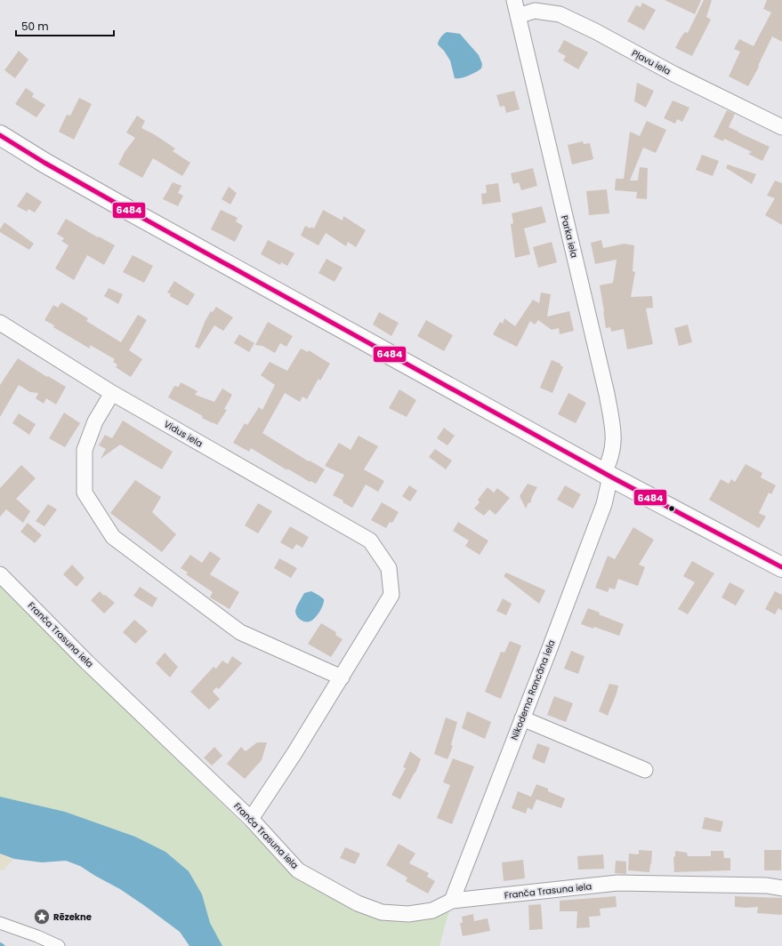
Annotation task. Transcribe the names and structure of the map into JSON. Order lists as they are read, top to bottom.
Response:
{
  "streets": {
    "street": [
      "Pļavu iela",
      "Parka iela",
      "Vidus iela",
      "Franča Trasuna iela",
      "Nikodema Rancāna iela"
    ]
  },
  "crossings": [
    ["Pļavu iela", "Parka iela"],
    ["Parka iela", "Nikodema Rancāna iela"],
    ["Franča Trasuna iela", "Nikodema Rancāna iela"]
  ],
  "places": {
    "place": ["Rēzekne"]
  },
  "lines": ["transit line 6484"],
  "scale_bar": "50 m"
}
